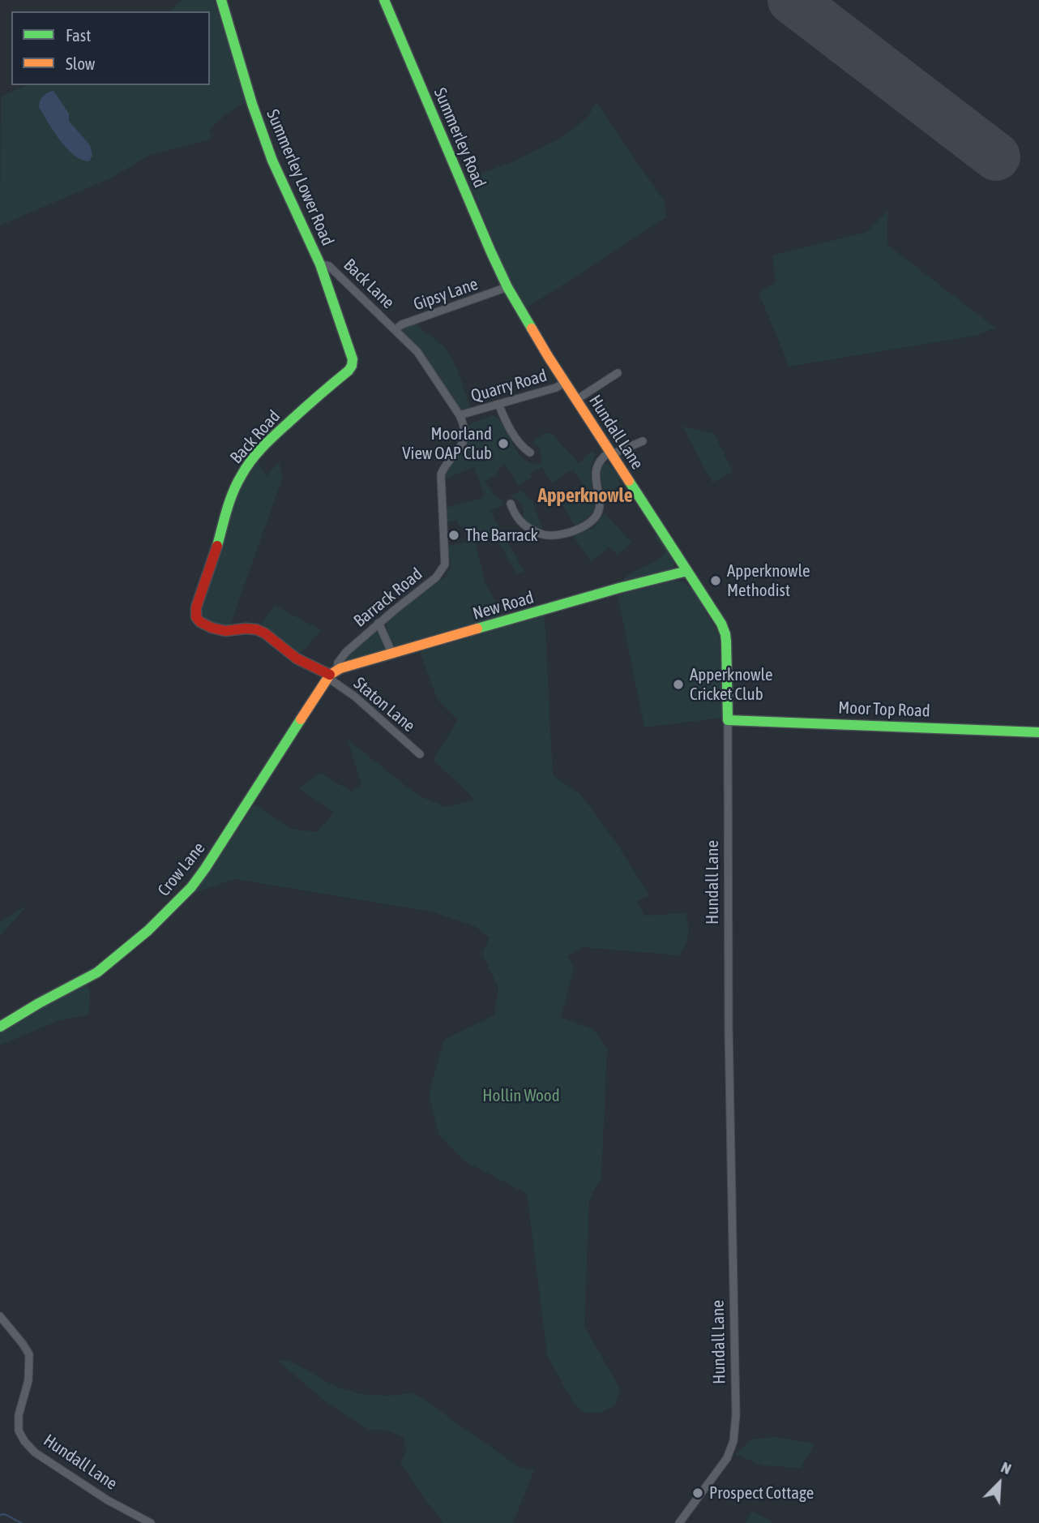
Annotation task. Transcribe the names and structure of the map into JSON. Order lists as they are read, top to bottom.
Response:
{
  "streets": {
    "street": [
      "Summerley Road",
      "Summerley Lower Road",
      "Back Lane",
      "Gipsy Lane",
      "Quarry Road",
      "Hundall Lane",
      "Back Road",
      "Barrack Road",
      "New Road",
      "Staton Lane",
      "Moor Top Road",
      "Crow Lane"
    ]
  },
  "crossings": [
    ["Summerley Road", "Gipsy Lane"],
    ["Summerley Road", "Hundall Lane"],
    ["Summerley Lower Road", "Back Lane"],
    ["Summerley Lower Road", "Back Road"],
    ["Back Lane", "Gipsy Lane"],
    ["Back Lane", "Quarry Road"],
    ["Back Lane", "Barrack Road"],
    ["Gipsy Lane", "Hundall Lane"],
    ["Quarry Road", "Hundall Lane"],
    ["Quarry Road", "Barrack Road"],
    ["Hundall Lane", "New Road"],
    ["Hundall Lane", "Moor Top Road"],
    ["Back Road", "Barrack Road"],
    ["Back Road", "New Road"],
    ["Back Road", "Staton Lane"],
    ["Back Road", "Crow Lane"],
    ["Barrack Road", "New Road"],
    ["Barrack Road", "Staton Lane"],
    ["Barrack Road", "Crow Lane"],
    ["New Road", "Staton Lane"],
    ["New Road", "Crow Lane"],
    ["Staton Lane", "Crow Lane"]
  ],
  "districts": ["Apperknowle"],
  "parks": ["Hollin Wood"],
  "places": [
    "Moorland View OAP Club",
    "The Barrack",
    "Apperknowle Methodist",
    "Apperknowle Cricket Club",
    "Prospect Cottage"
  ],
  "legend": ["Fast", "Slow"],
  "north": "top right"
}
